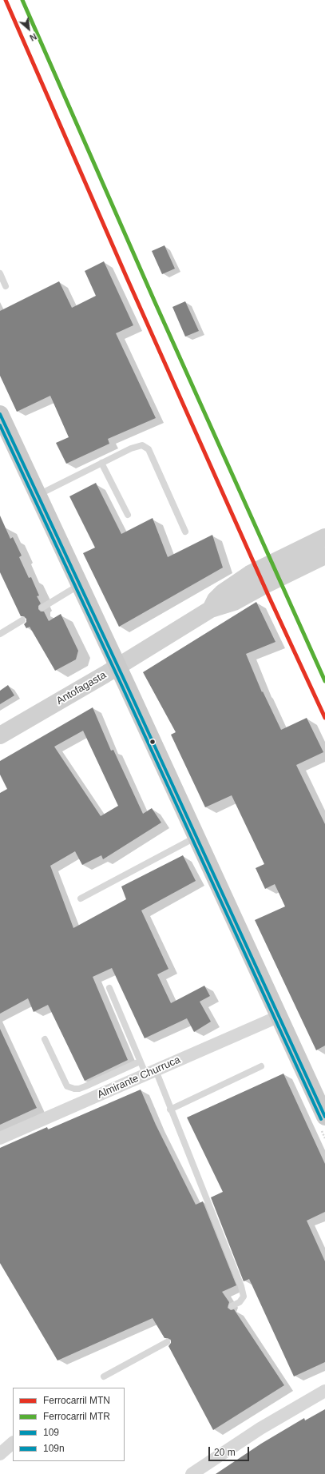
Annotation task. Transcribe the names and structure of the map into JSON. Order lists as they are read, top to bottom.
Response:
{
  "streets": {
    "main road": ["Antofagasta"],
    "street": ["Almirante Churruca"]
  },
  "lines": [
    "rail line MTN",
    "rail line MTR",
    "transit line 109",
    "transit line 109n"
  ],
  "legend": [
    "Ferrocarril MTN",
    "Ferrocarril MTR",
    "109",
    "109n"
  ],
  "scale_bar": "20 m",
  "north": "bottom right"
}
